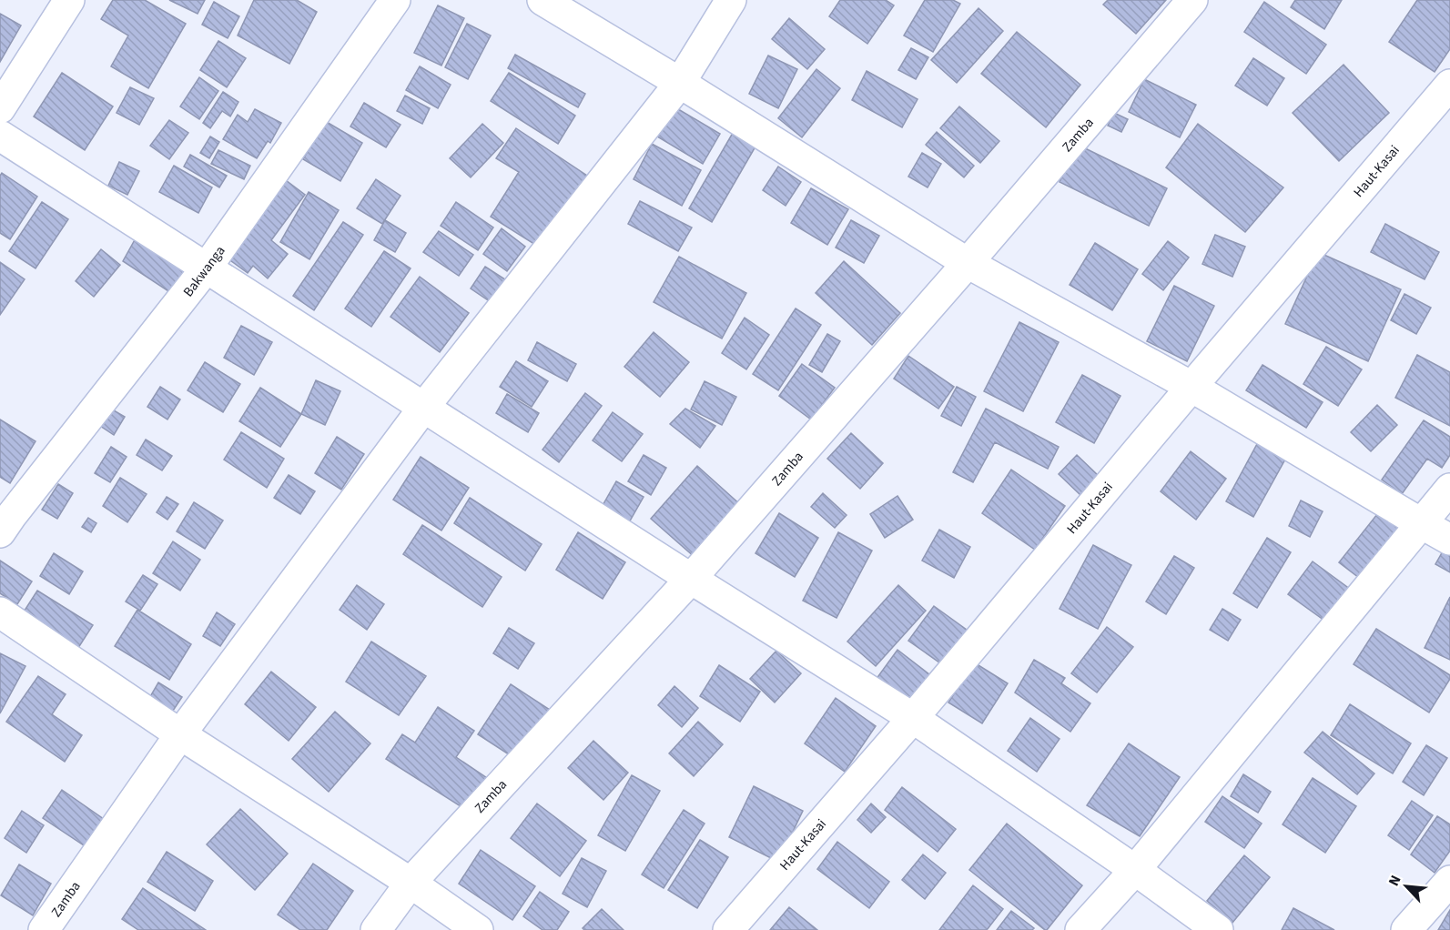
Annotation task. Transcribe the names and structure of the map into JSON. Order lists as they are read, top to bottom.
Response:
{
  "streets": {
    "street": ["Zamba", "Haut-Kasai", "Bakwanga"]
  },
  "north": "top left"
}
